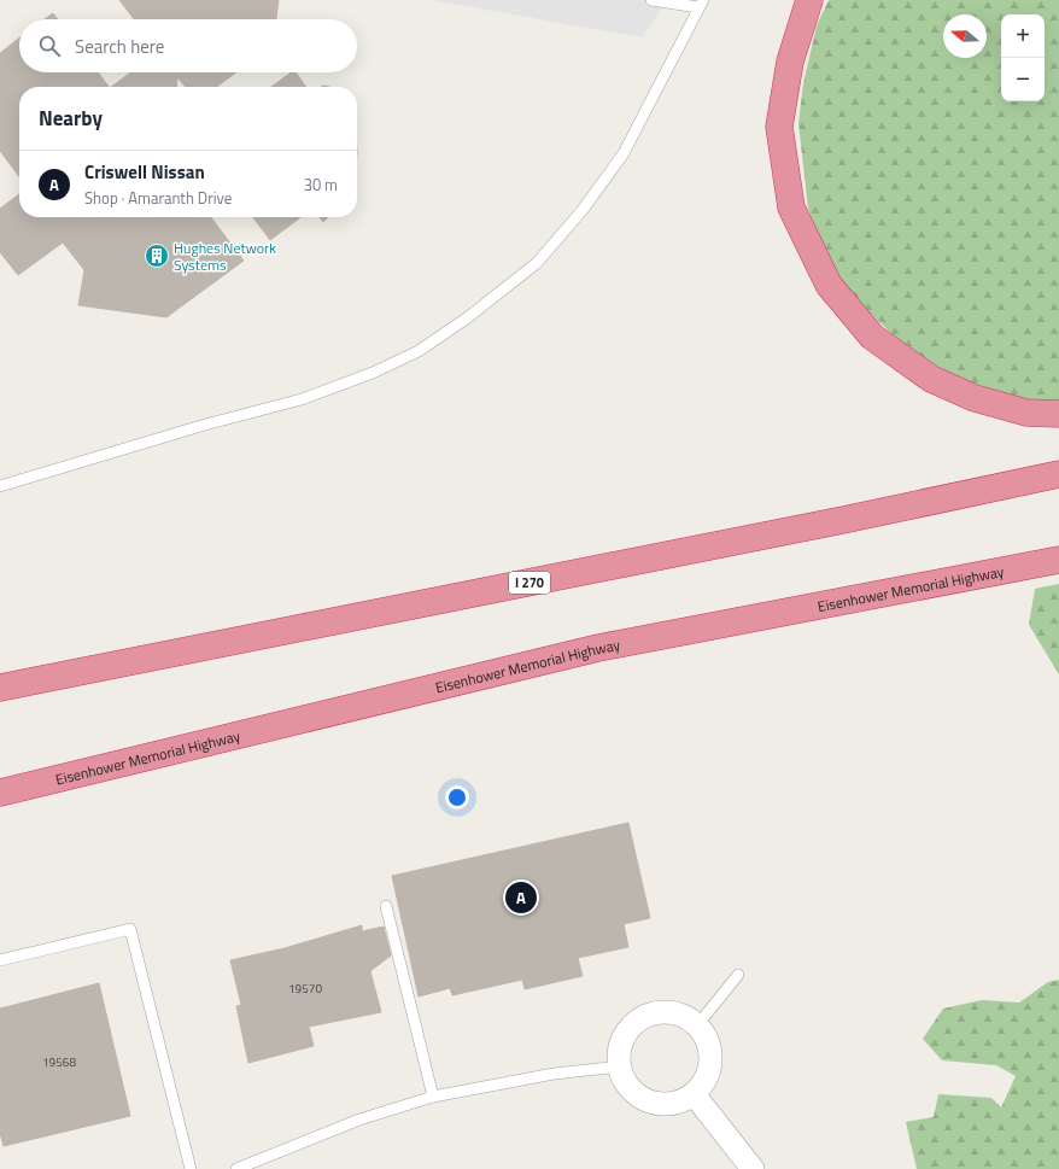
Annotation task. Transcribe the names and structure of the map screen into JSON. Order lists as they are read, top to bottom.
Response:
{
  "streets": {
    "highway": ["I 270", "Eisenhower Memorial Highway"]
  },
  "places": {
    "building": ["Hughes Network Systems"]
  },
  "house_numbers": ["19570", "19568"],
  "north": "left",
  "page": {
    "map_buttons": ["+", "−"],
    "search": "Search here",
    "heading": "Nearby",
    "list": [
      {
        "mark": "A",
        "name": "Criswell Nissan",
        "note": "Shop · Amaranth Drive",
        "value": "30 m"
      }
    ],
    "pins": "A"
  }
}
